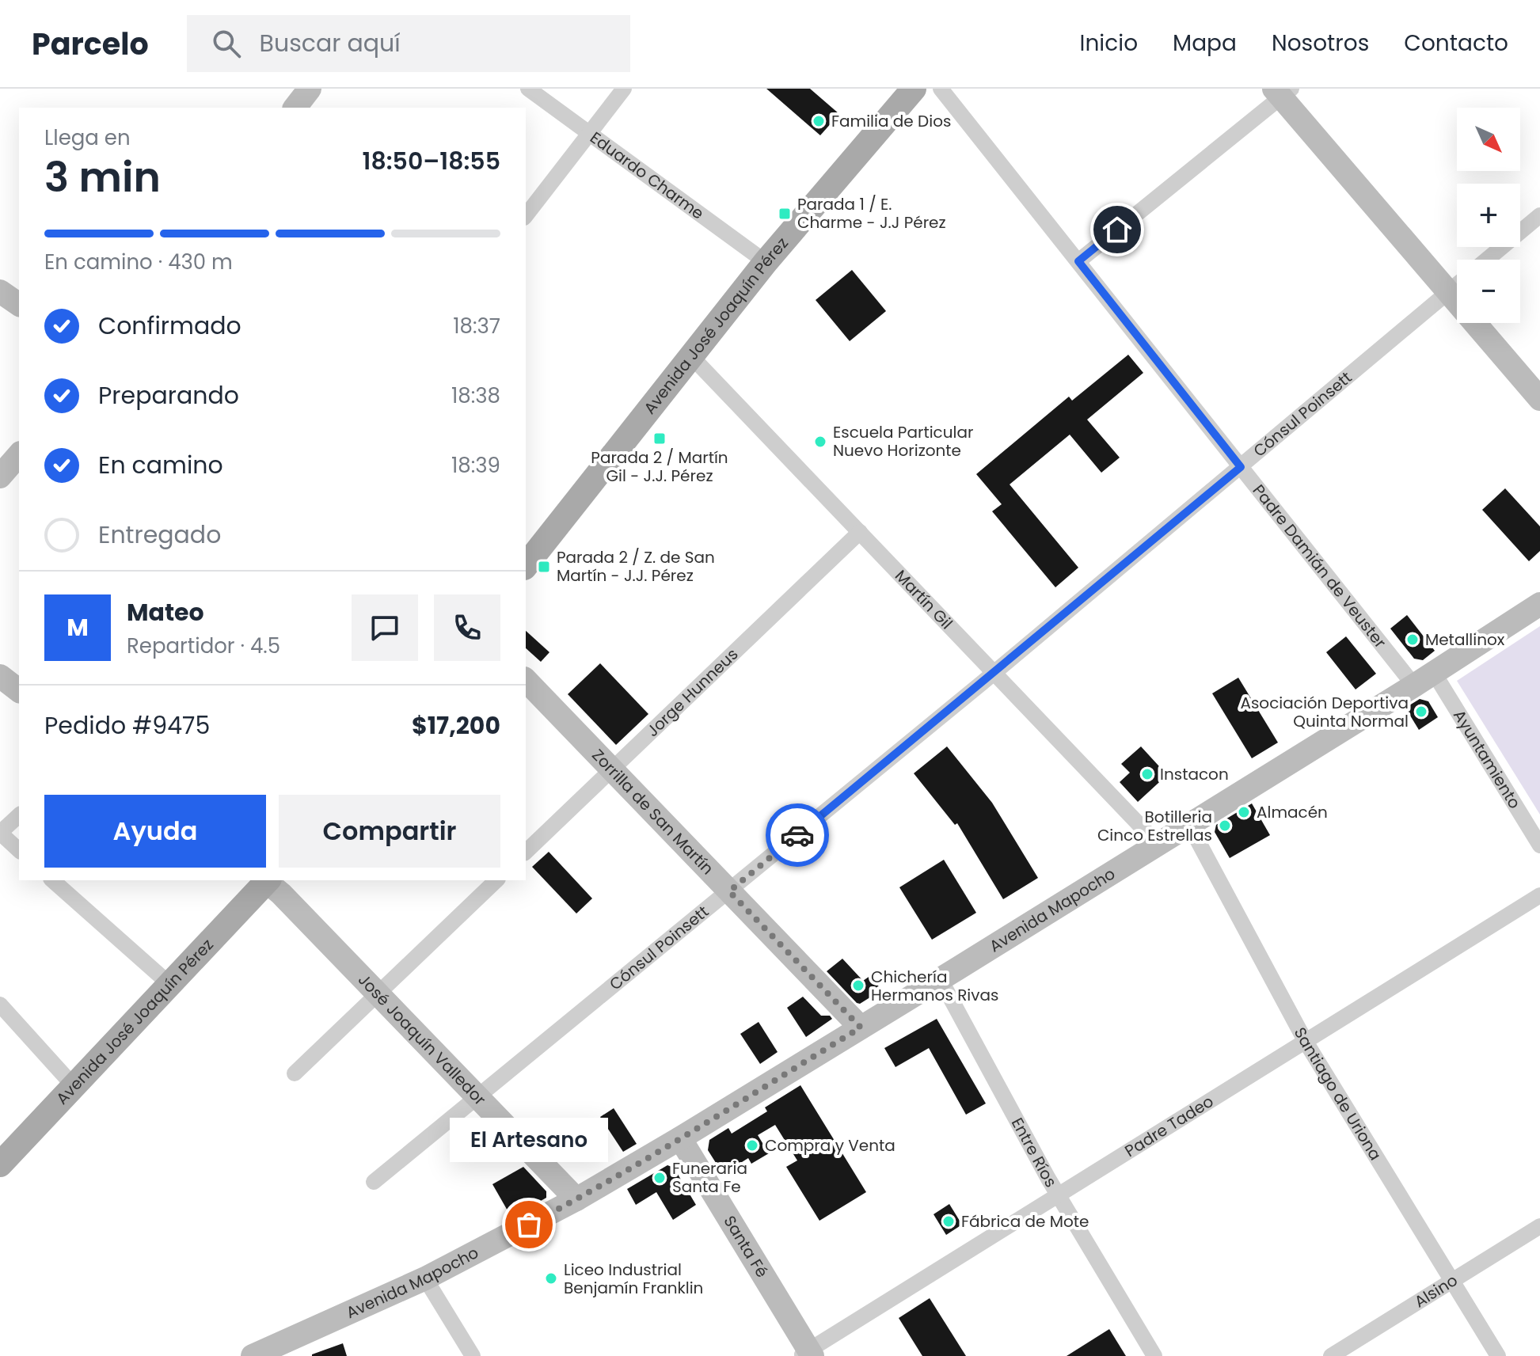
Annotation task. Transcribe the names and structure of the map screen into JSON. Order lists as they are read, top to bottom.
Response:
{
  "streets": {
    "main road": [
      "Avenida José Joaquín Pérez",
      "Zorrilla de San Martín",
      "Avenida Mapocho",
      "José Joaquín Valledor",
      "Santa Fé"
    ],
    "street": [
      "Eduardo Charme",
      "Cónsul Poinsett",
      "Padre Damián de Veuster",
      "Martín Gil",
      "Jorge Hunneus",
      "Ayuntamiento",
      "Santiago de Uriona",
      "Padre Tadeo",
      "Entre Ríos",
      "Alsino"
    ]
  },
  "crossings": [
    ["Eduardo Charme", "Avenida José Joaquín Pérez"],
    ["Avenida José Joaquín Pérez", "Martín Gil"],
    ["Cónsul Poinsett", "Padre Damián de Veuster"],
    ["Cónsul Poinsett", "Martín Gil"],
    ["Cónsul Poinsett", "Zorrilla de San Martín"],
    ["Cónsul Poinsett", "José Joaquín Valledor"],
    ["Padre Damián de Veuster", "Ayuntamiento"],
    ["Padre Damián de Veuster", "Avenida Mapocho"],
    ["Martín Gil", "Jorge Hunneus"],
    ["Martín Gil", "Avenida Mapocho"],
    ["Jorge Hunneus", "Zorrilla de San Martín"],
    ["Ayuntamiento", "Avenida Mapocho"],
    ["Zorrilla de San Martín", "Avenida Mapocho"],
    ["Avenida Mapocho", "José Joaquín Valledor"],
    ["Avenida Mapocho", "Santiago de Uriona"],
    ["Avenida Mapocho", "Entre Ríos"],
    ["Avenida Mapocho", "Santa Fé"],
    ["Santiago de Uriona", "Padre Tadeo"],
    ["Santiago de Uriona", "Alsino"],
    ["Padre Tadeo", "Entre Ríos"],
    ["Padre Tadeo", "Santa Fé"]
  ],
  "places": {
    "other": [
      "Familia de Dios",
      "Escuela Particular Nuevo Horizonte",
      "Metallinox",
      "Asociación Deportiva Quinta Normal",
      "Instacon",
      "Almacén",
      "Botilleria Cinco Estrellas",
      "Chichería Hermanos Rivas",
      "Compra y Venta",
      "Funeraria Santa Fe",
      "Fábrica de Mote",
      "El Artesano",
      "Liceo Industrial Benjamín Franklin"
    ],
    "transit": ["Parada 1 / E. Charme - J.J Pérez", "Parada 2 / Martín Gil - J.J. Pérez", "Parada 2 / Z. de San Martín - J.J. Pérez"]
  },
  "north": "bottom right",
  "page": {
    "header": "Parcelo",
    "search": "Buscar aquí",
    "nav": [
      "Inicio",
      "Mapa",
      "Nosotros",
      "Contacto"
    ],
    "map_buttons": ["+", "−"],
    "heading": ["3 min", "Llega en", "18:50–18:55"],
    "panel": [
      "Mateo",
      "Repartidor · 4.5",
      "Pedido #9475",
      "$17,200"
    ],
    "bar": "En camino · 430 m",
    "list": [
      ["Confirmado", "18:37"],
      ["Preparando", "18:38"],
      ["En camino", "18:39"],
      "Entregado"
    ],
    "round": "M",
    "buttons": ["Ayuda", "Compartir"],
    "bubble": "El Artesano"
  }
}
